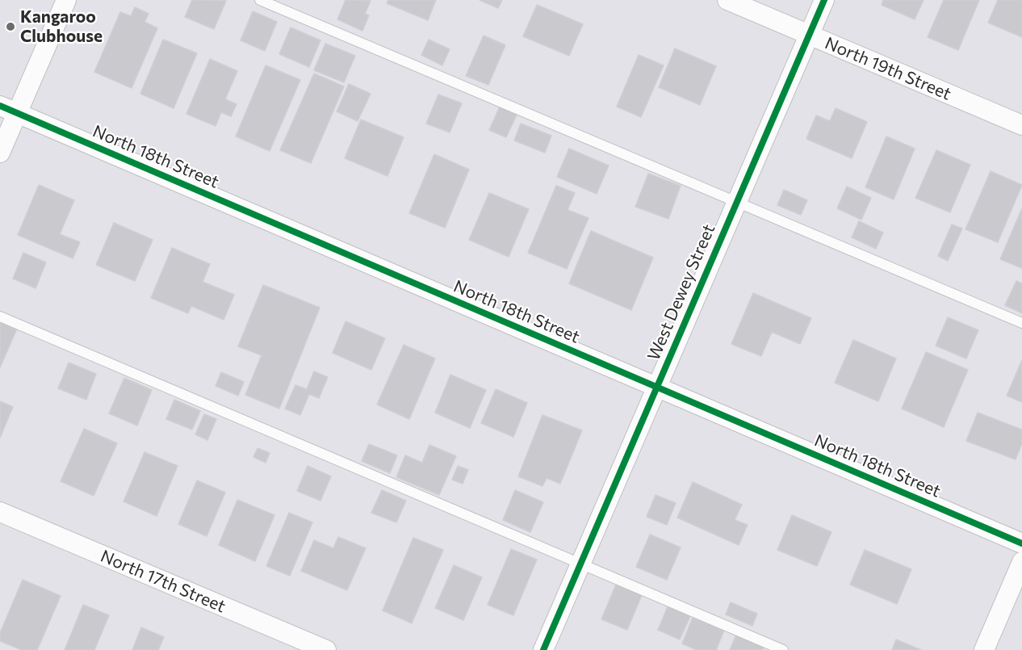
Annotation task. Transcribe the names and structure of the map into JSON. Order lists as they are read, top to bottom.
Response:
{
  "streets": {
    "street": [
      "North 19th Street",
      "North 18th Street",
      "West Dewey Street",
      "North 17th Street"
    ]
  },
  "crossings": [
    ["North 19th Street", "West Dewey Street"],
    ["North 18th Street", "West Dewey Street"]
  ],
  "places": ["Kangaroo Clubhouse"]
}
